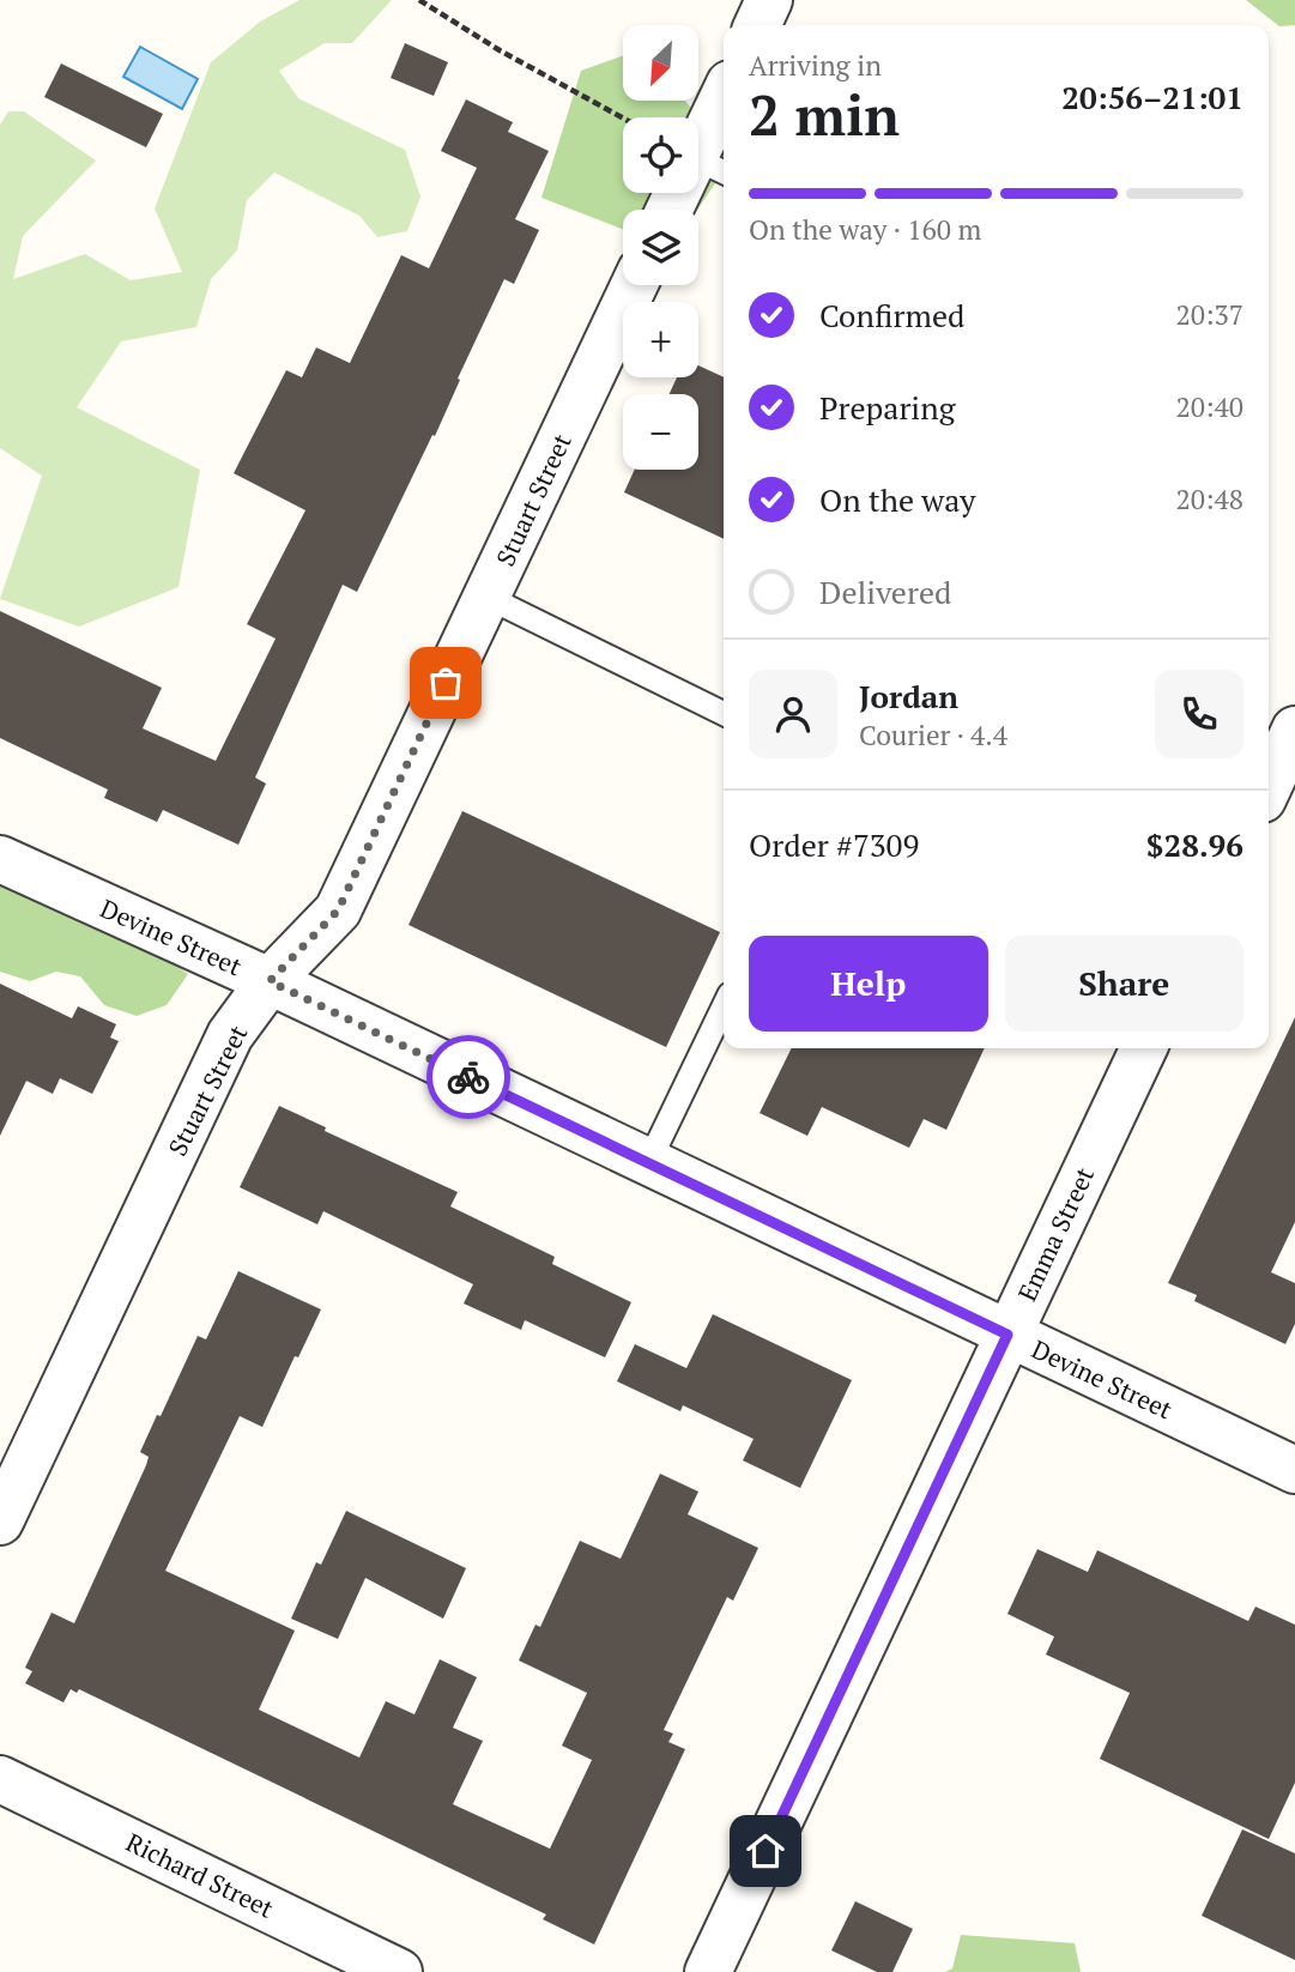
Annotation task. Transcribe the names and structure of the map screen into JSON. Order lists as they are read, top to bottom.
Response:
{
  "streets": {
    "street": [
      "Stuart Street",
      "Devine Street",
      "Emma Street",
      "Richard Street"
    ]
  },
  "crossings": [
    ["Stuart Street", "Devine Street"],
    ["Devine Street", "Emma Street"]
  ],
  "north": "bottom left",
  "page": {
    "map_buttons": ["+", "−"],
    "heading": ["2 min", "Arriving in", "20:56–21:01"],
    "panel": [
      "Jordan",
      "Courier · 4.4",
      "Order #7309",
      "$28.96"
    ],
    "bar": "On the way · 160 m",
    "list": [
      ["Confirmed", "20:37"],
      ["Preparing", "20:40"],
      ["On the way", "20:48"],
      "Delivered"
    ],
    "buttons": ["Help", "Share"]
  }
}
